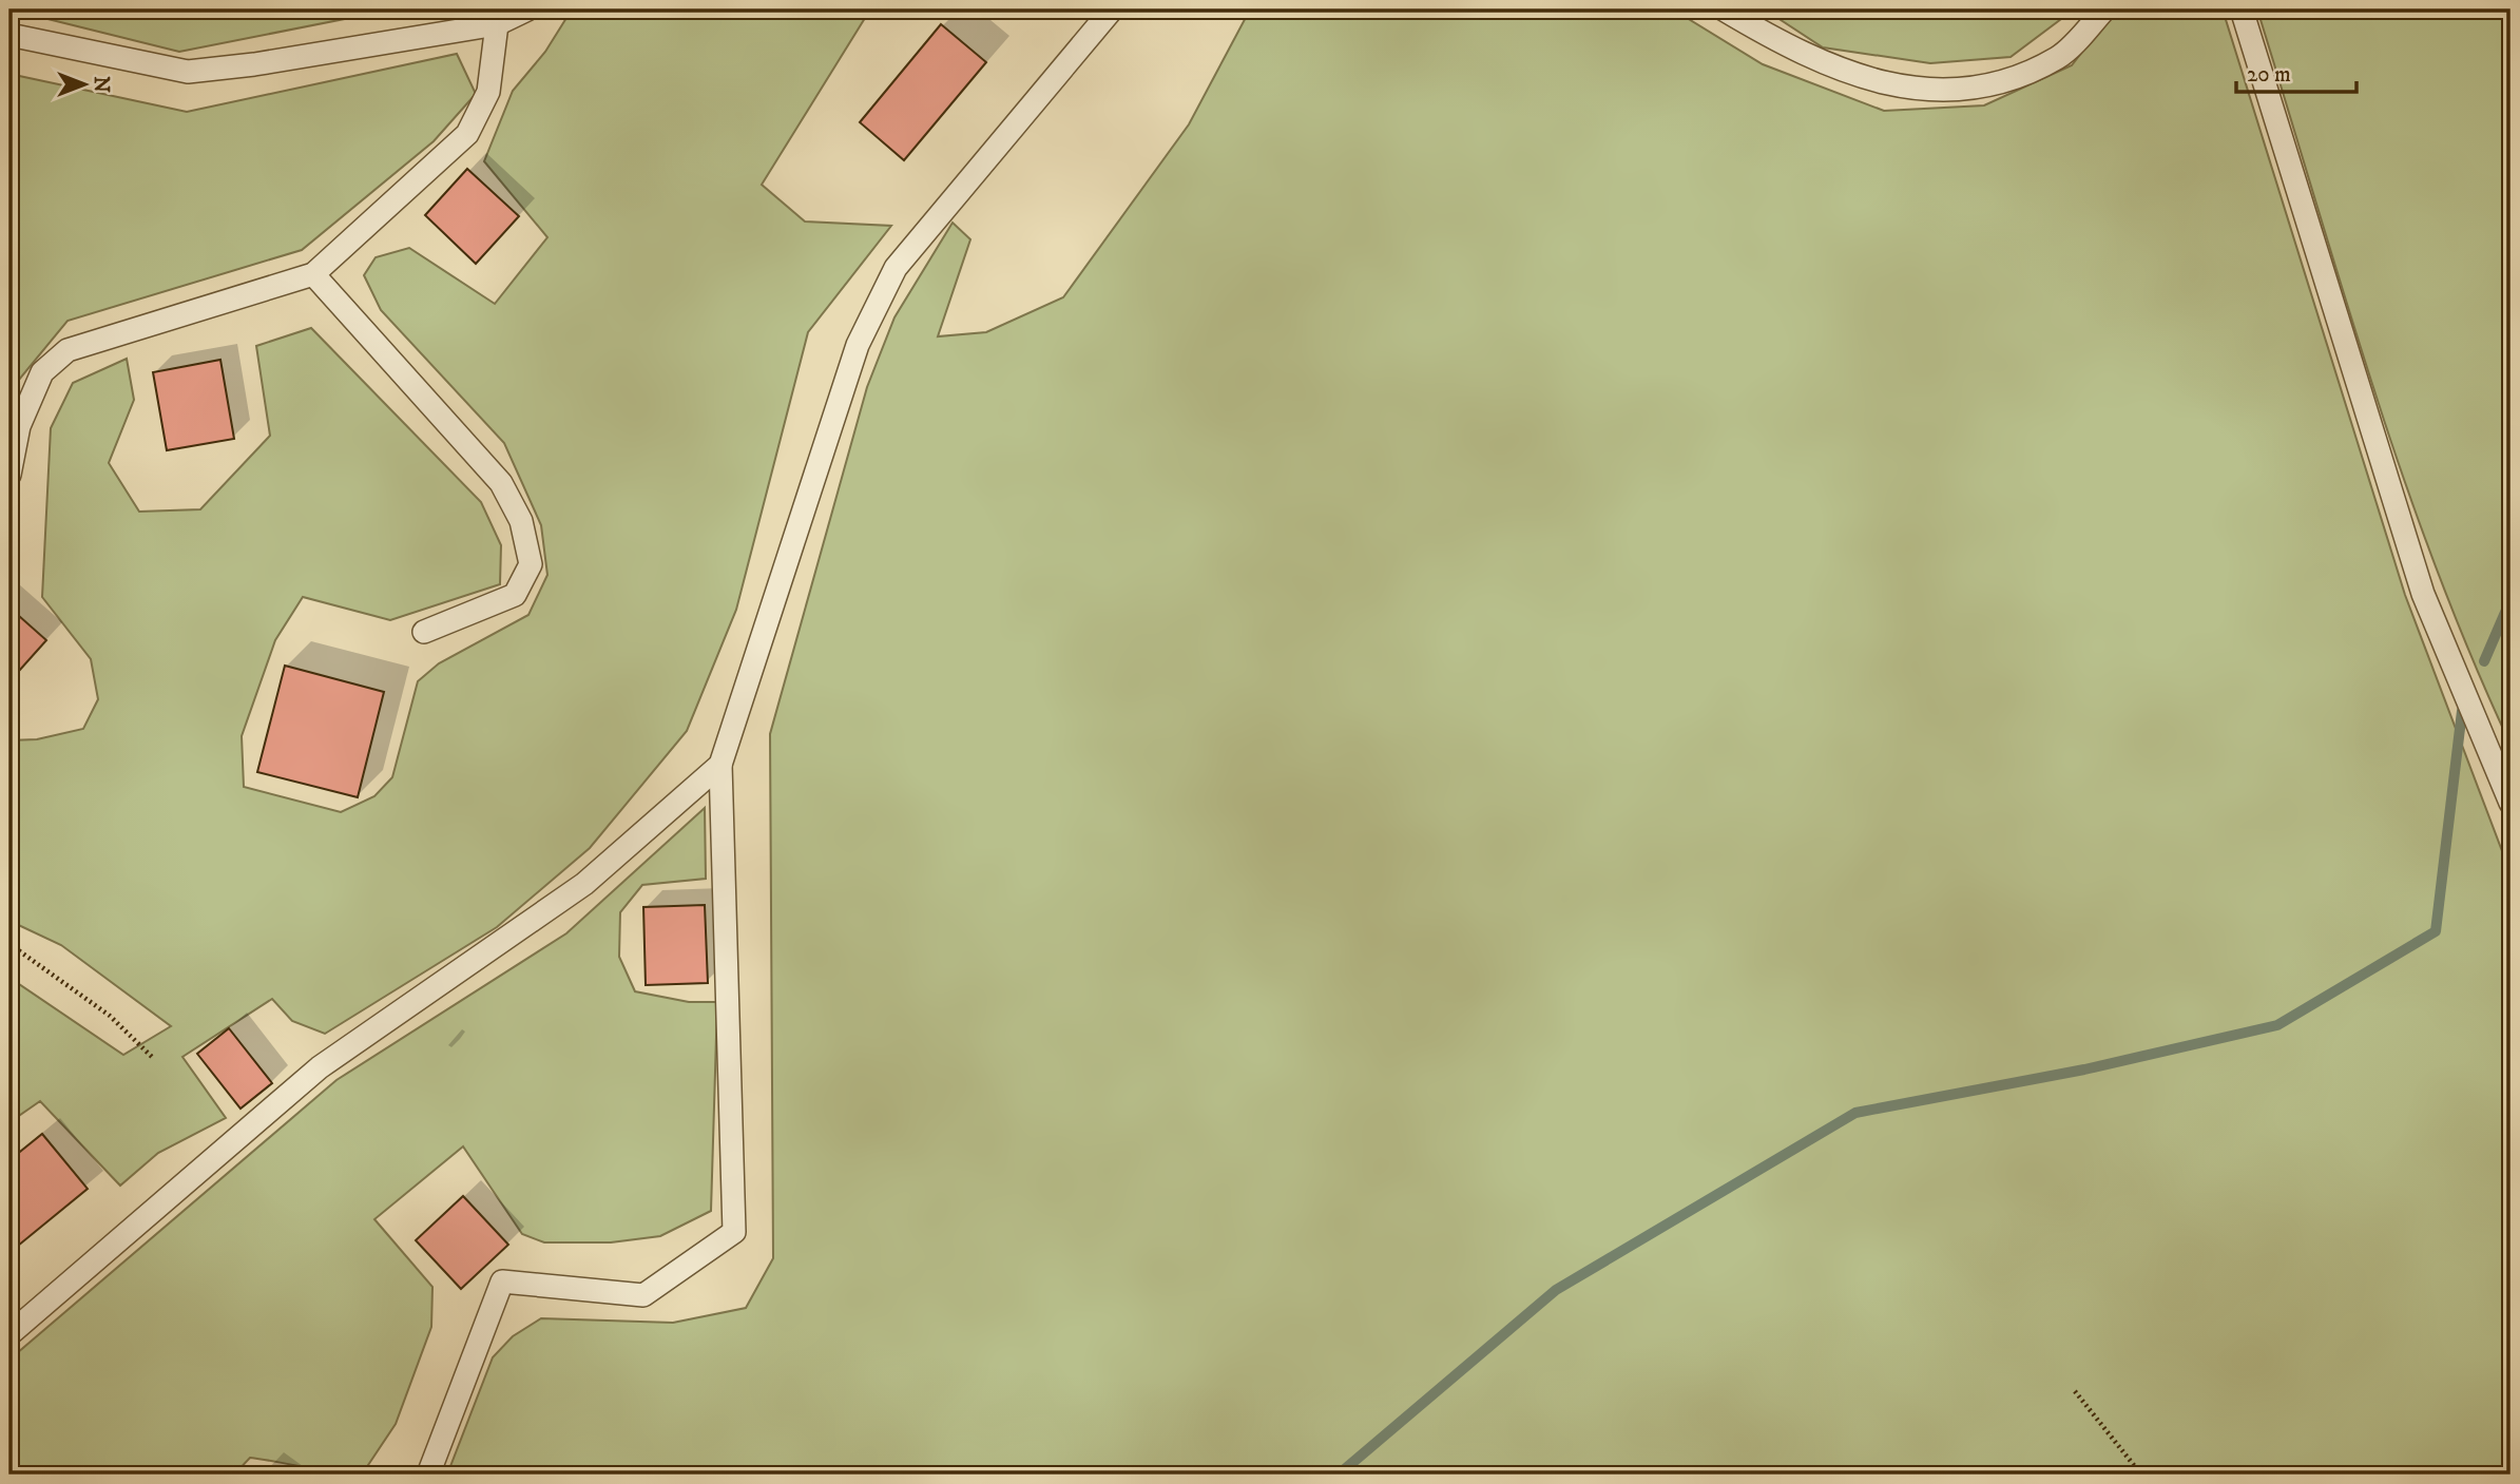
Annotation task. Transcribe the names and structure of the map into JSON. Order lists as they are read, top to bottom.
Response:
{
  "scale_bar": "20 m",
  "north": "right"
}
